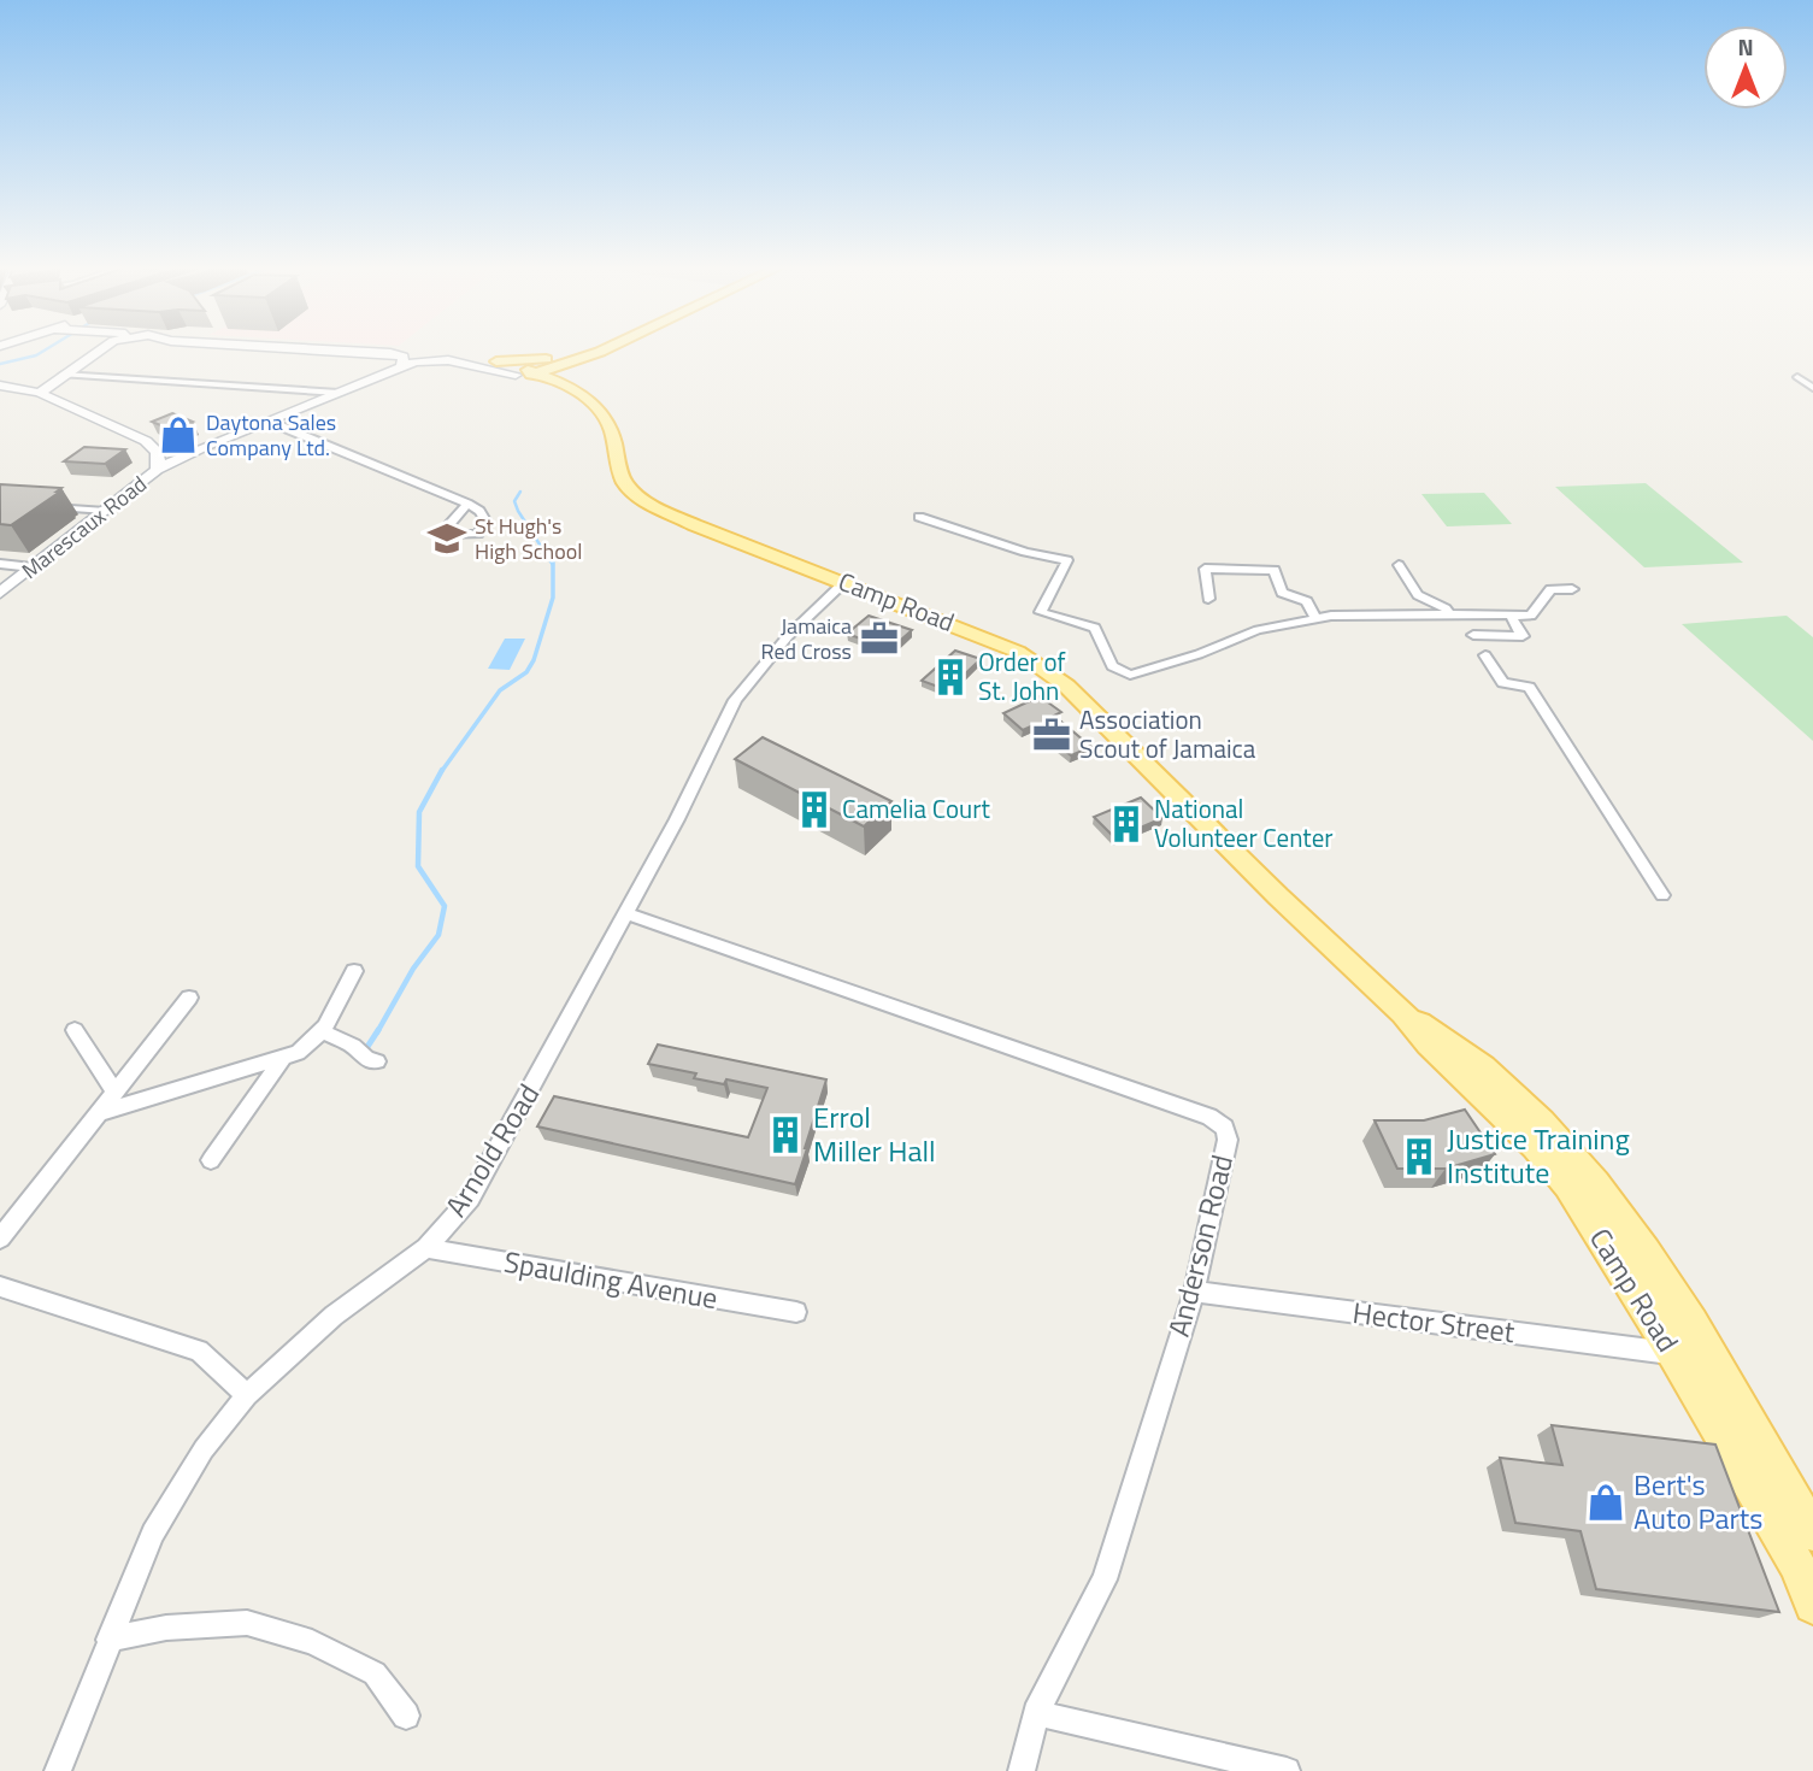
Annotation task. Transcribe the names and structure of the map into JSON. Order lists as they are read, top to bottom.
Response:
{
  "streets": {
    "main road": ["Marescaux Road", "Camp Road"],
    "street": [
      "Arnold Road",
      "Anderson Road",
      "Spaulding Avenue",
      "Hector Street"
    ]
  },
  "crossings": [
    ["Camp Road", "Arnold Road"],
    ["Camp Road", "Hector Street"],
    ["Arnold Road", "Anderson Road"],
    ["Arnold Road", "Spaulding Avenue"],
    ["Anderson Road", "Hector Street"]
  ],
  "places": {
    "shop": ["Daytona Sales Company Ltd.", "Bert's Auto Parts"],
    "school or university": ["St Hugh's High School"],
    "office": ["Jamaica Red Cross", "Association Scout of Jamaica"],
    "building": [
      "Order of St. John",
      "Camelia Court",
      "National Volunteer Center",
      "Errol Miller Hall",
      "Justice Training Institute"
    ]
  },
  "north": "top"
}
